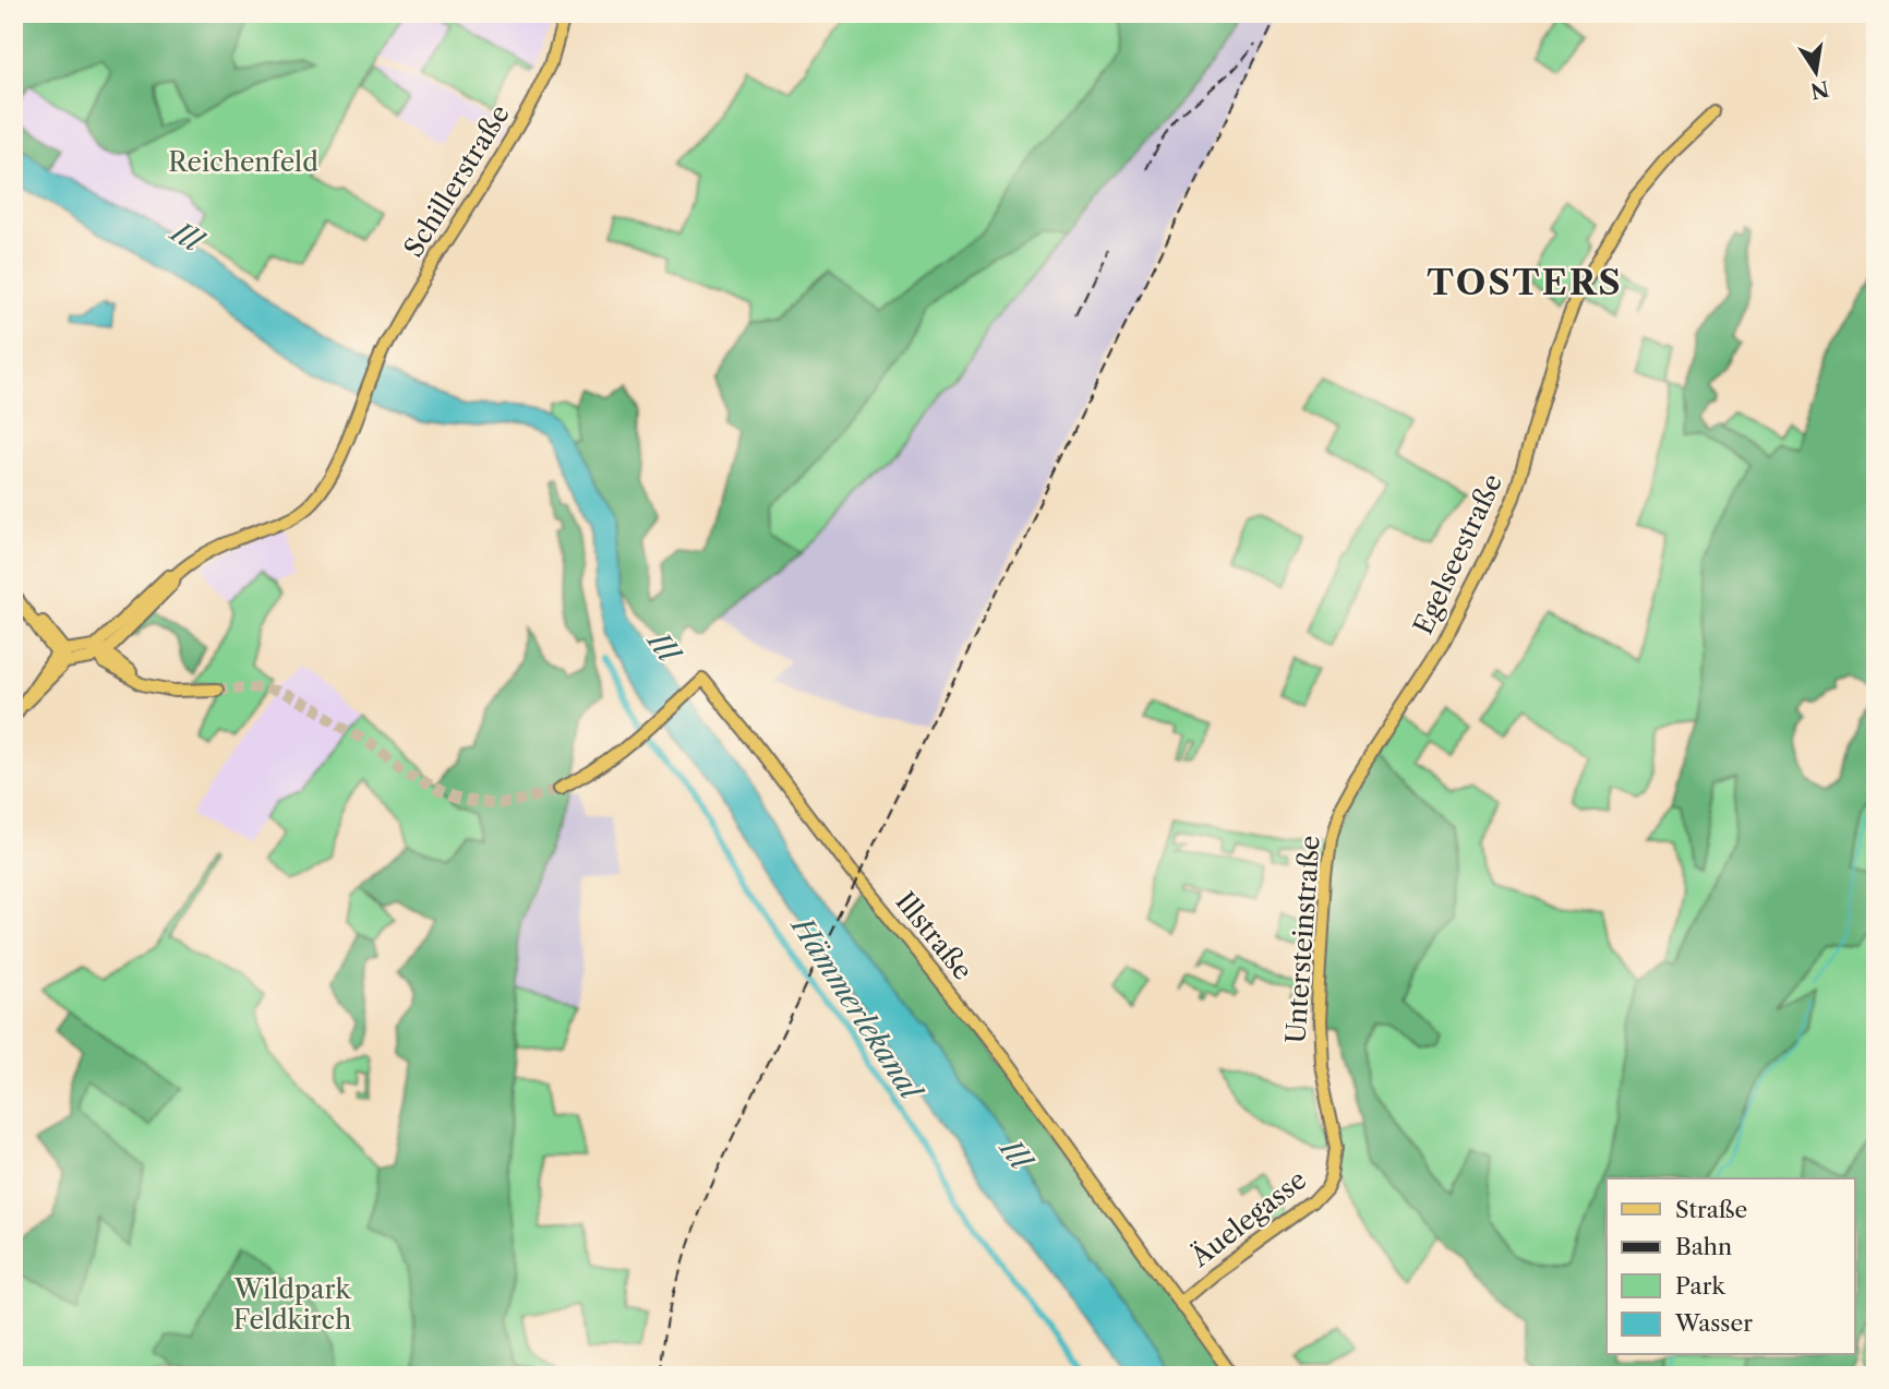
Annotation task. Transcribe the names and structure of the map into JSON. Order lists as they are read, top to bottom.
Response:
{
  "streets": {
    "main road": [
      "Schillerstraße",
      "Egelseestraße",
      "Illstraße",
      "Untersteinstraße",
      "Äuelegasse"
    ]
  },
  "crossings": [
    ["Egelseestraße", "Untersteinstraße"],
    ["Illstraße", "Äuelegasse"],
    ["Untersteinstraße", "Äuelegasse"]
  ],
  "districts": ["TOSTERS"],
  "water": ["Ill", "Hämmerlekanal"],
  "parks": ["Reichenfeld", "Wildpark Feldkirch"],
  "legend": [
    "Straße",
    "Bahn",
    "Park",
    "Wasser"
  ],
  "north": "bottom"
}
